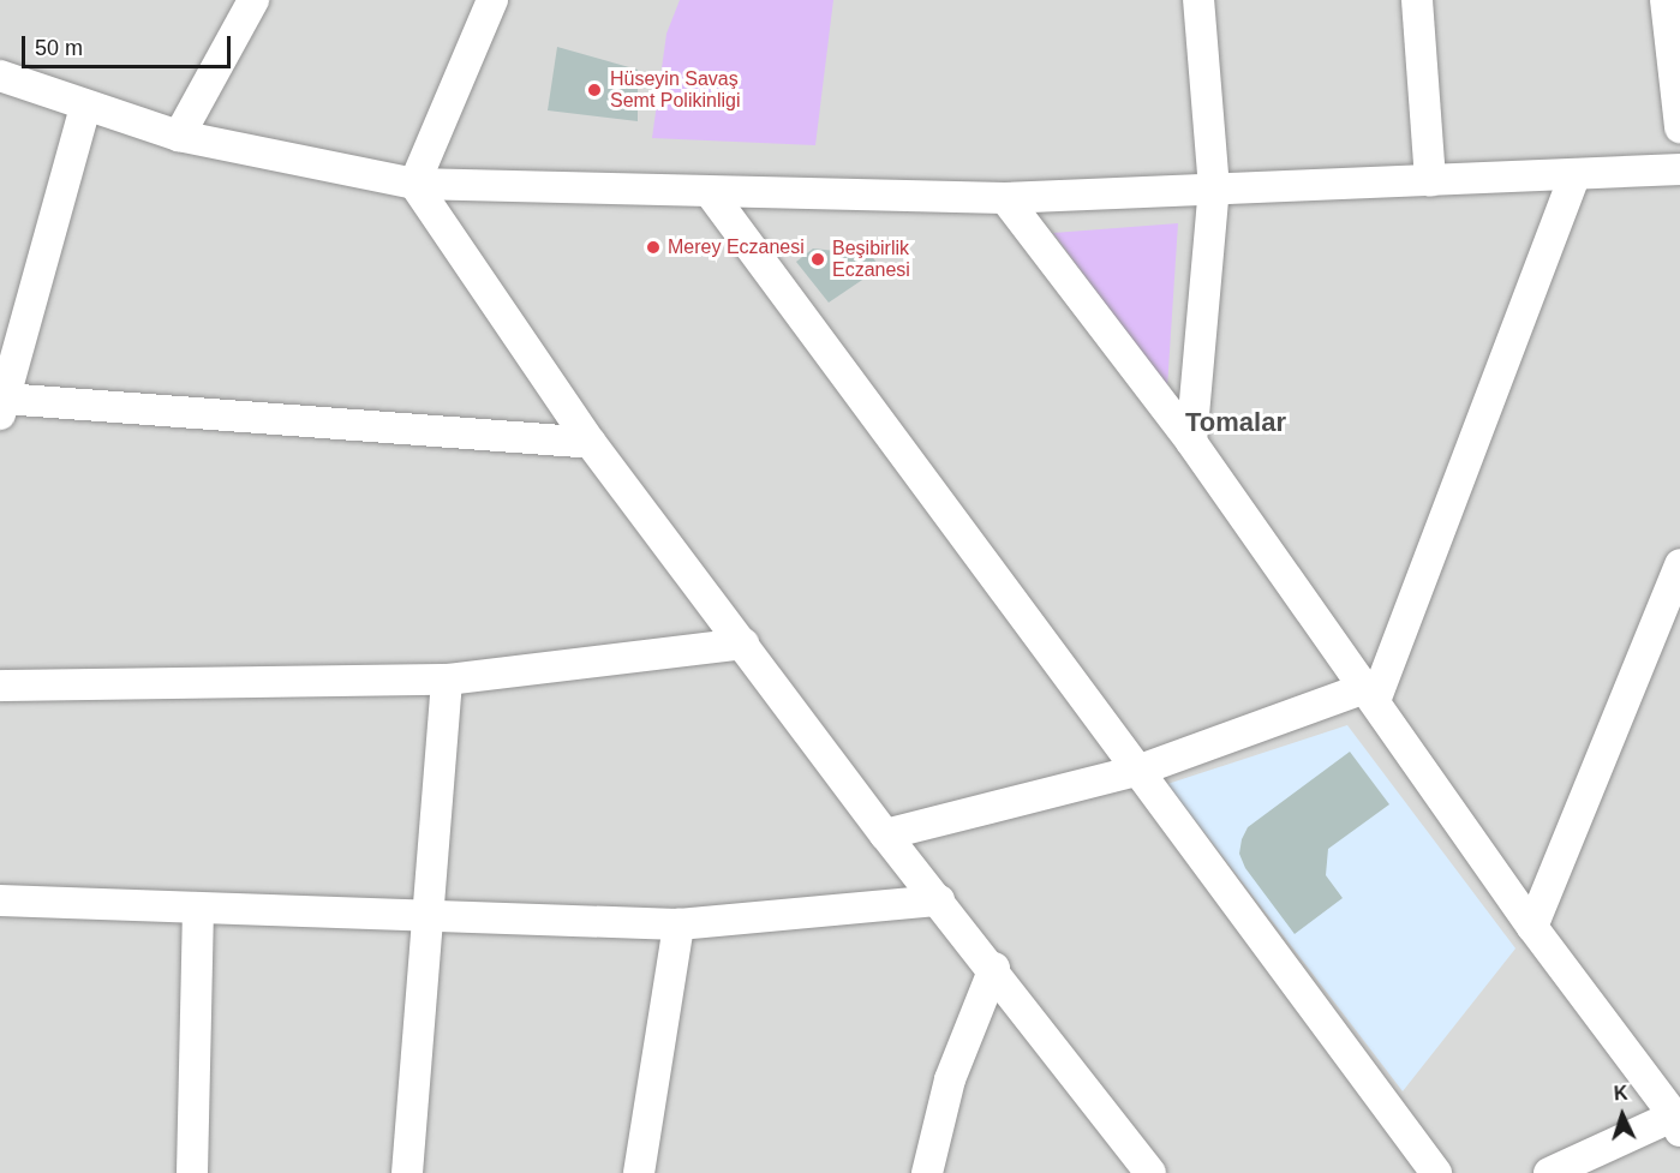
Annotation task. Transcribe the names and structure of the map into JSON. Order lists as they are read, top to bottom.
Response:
{
  "districts": ["Tomalar"],
  "places": ["Hüseyin Savaş Semt Polikinligi", "Merey Eczanesi", "Beşibirlik Eczanesi"],
  "scale_bar": "50 m",
  "north": "top"
}
